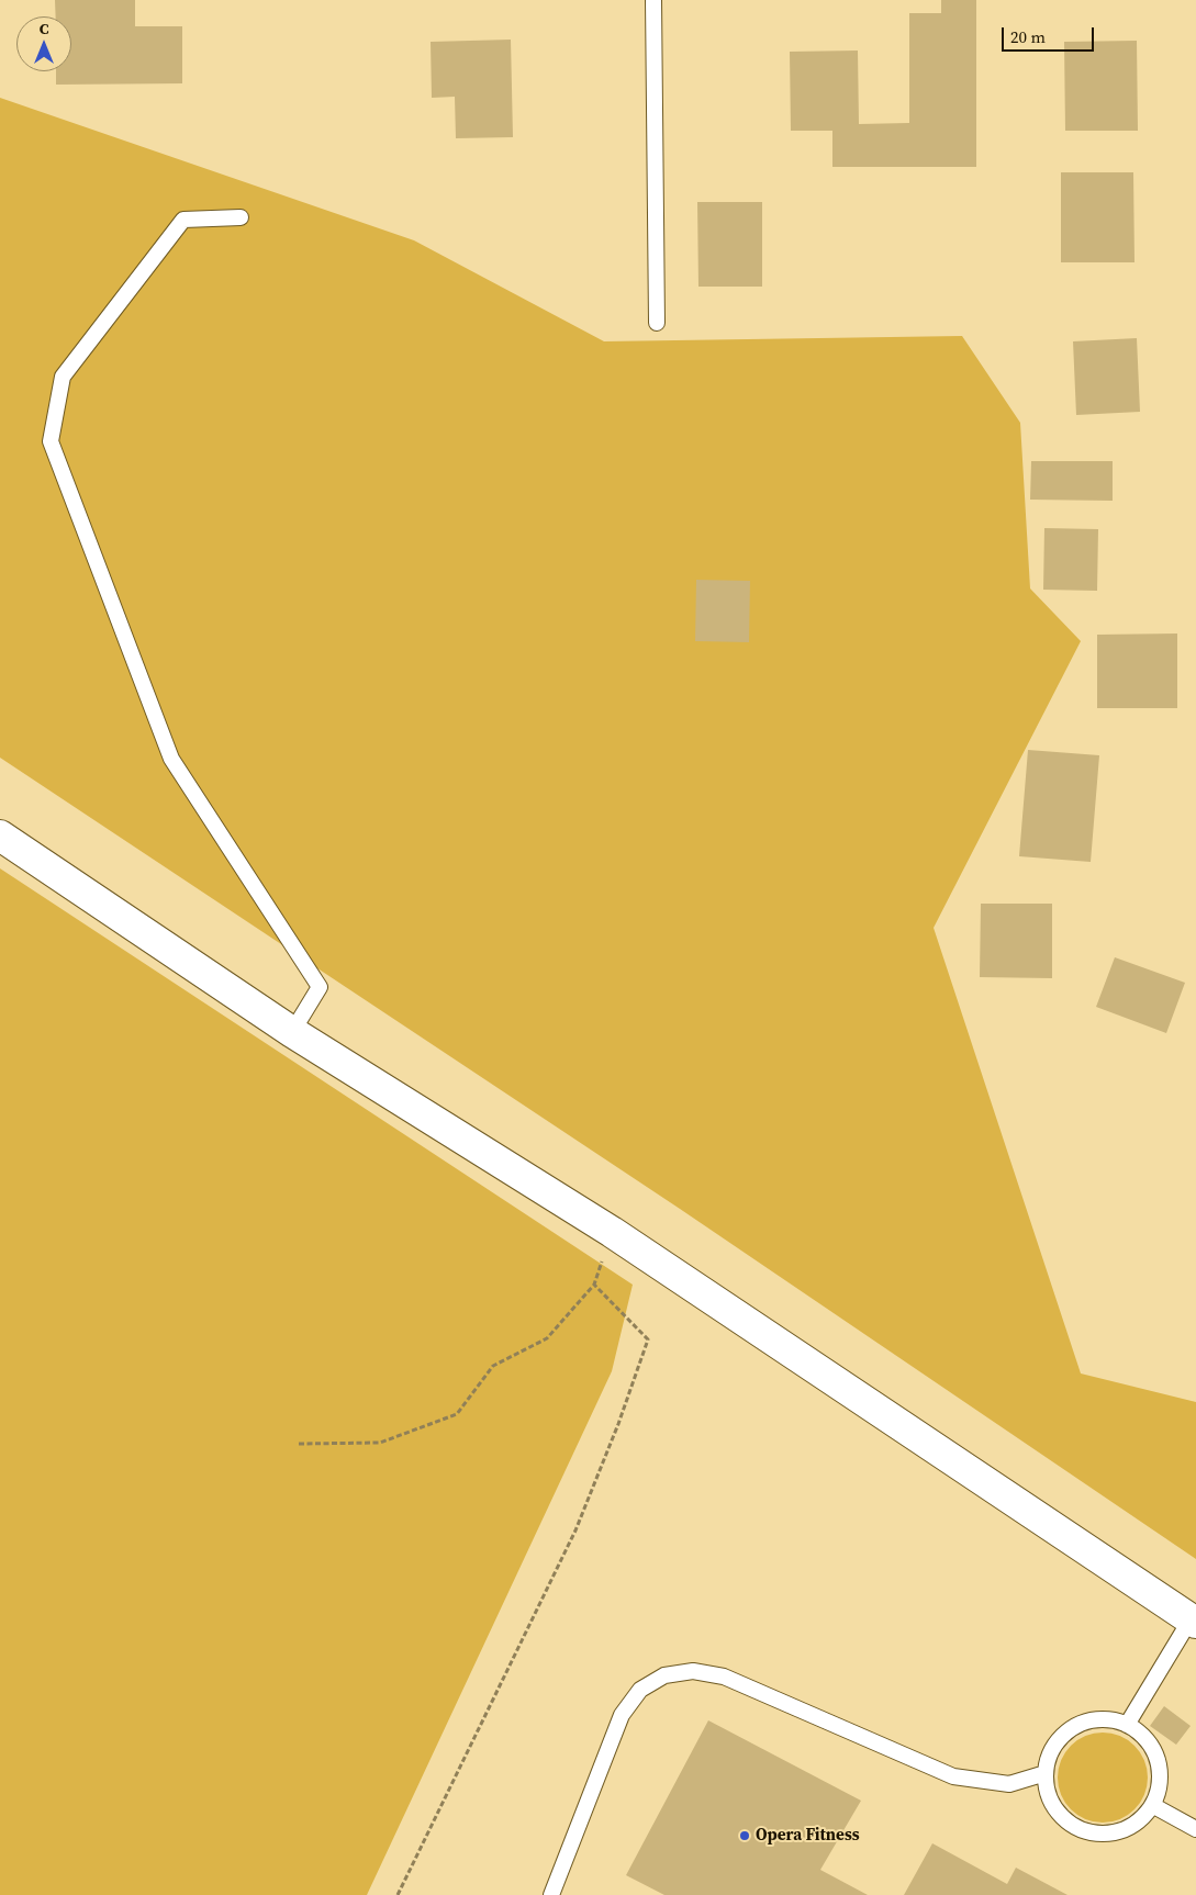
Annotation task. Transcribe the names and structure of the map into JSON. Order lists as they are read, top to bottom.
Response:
{
  "places": ["Opera Fitness"],
  "scale_bar": "20 m",
  "north": "top"
}
